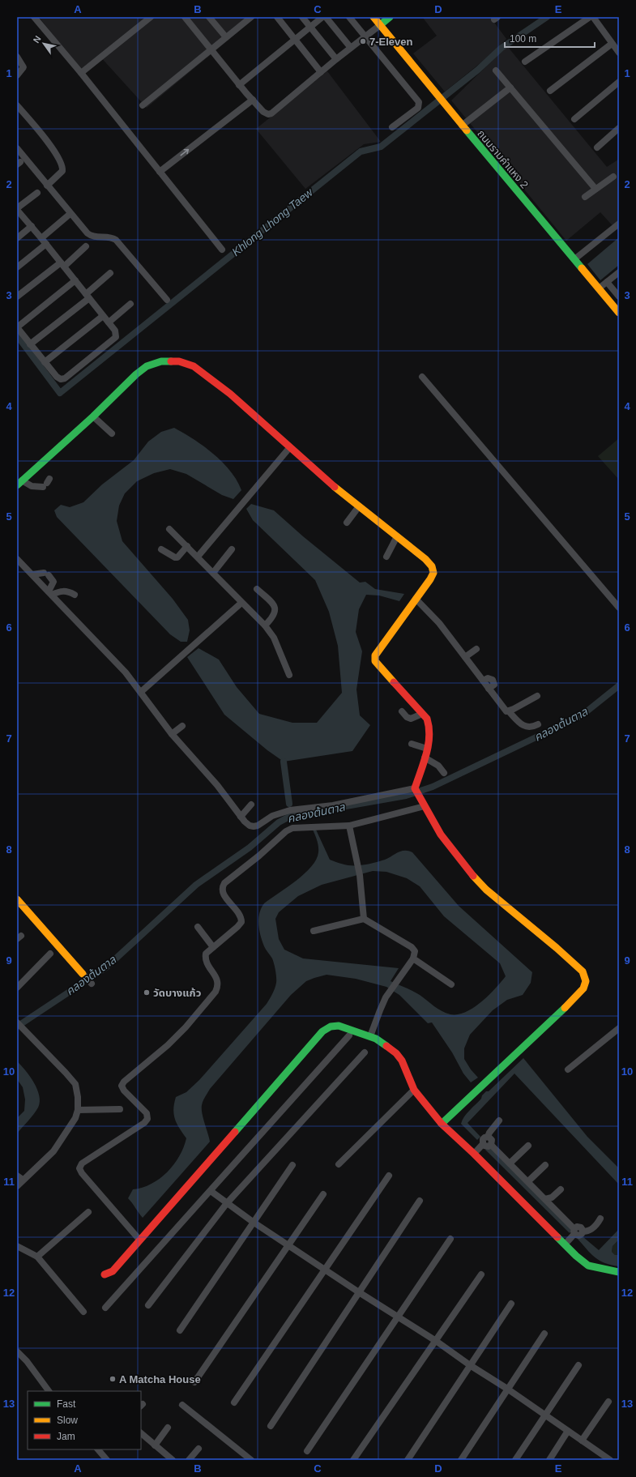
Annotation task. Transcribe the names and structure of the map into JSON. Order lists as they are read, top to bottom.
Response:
{
  "streets": {
    "street": ["ถนนรามคำแหง 2"]
  },
  "water": ["Khlong Lhong Taew", "คลองต้นตาล"],
  "places": ["7-Eleven", "วัดบางแก้ว", "A Matcha House"],
  "legend": ["Fast", "Slow", "Jam"],
  "scale_bar": "100 m",
  "north": "top left",
  "grid": {
    "columns": [
      "A",
      "B",
      "C",
      "D",
      "E"
    ],
    "rows": [
      "1",
      "2",
      "3",
      "4",
      "5",
      "6",
      "7",
      "8",
      "9",
      "10",
      "11",
      "12",
      "13"
    ]
  }
}
